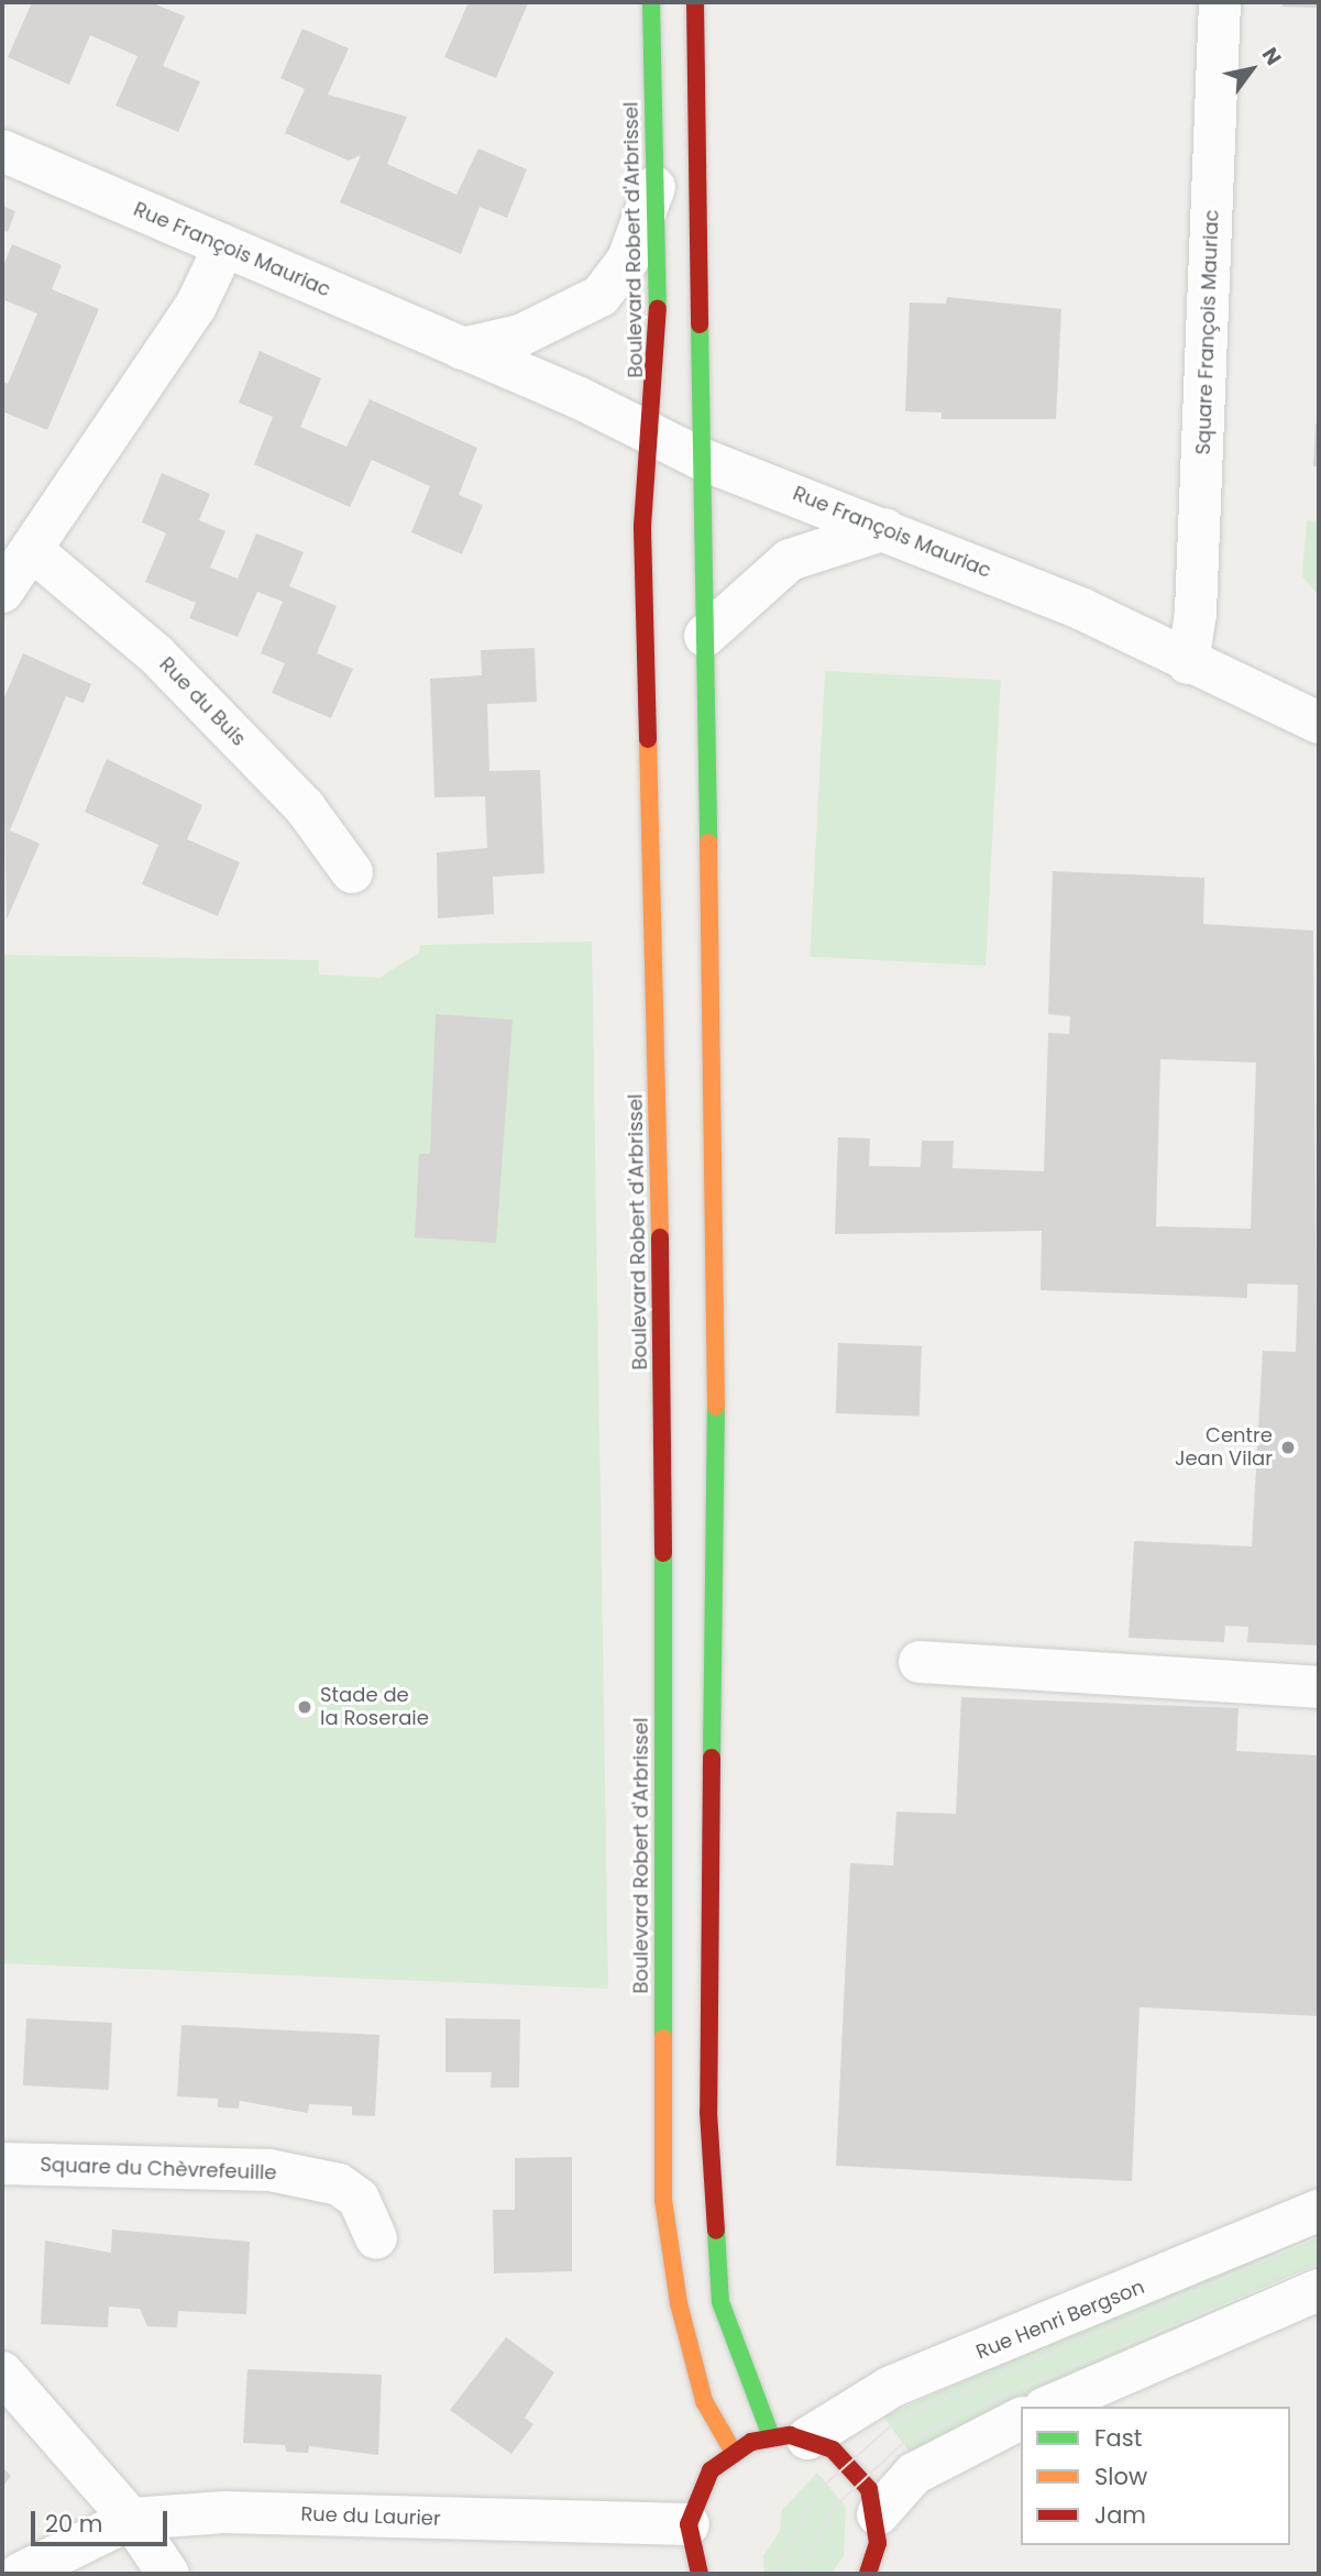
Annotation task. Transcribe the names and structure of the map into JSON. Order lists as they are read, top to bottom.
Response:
{
  "streets": {
    "street": [
      "Boulevard Robert d'Arbrissel",
      "Rue François Mauriac",
      "Square François Mauriac",
      "Rue du Buis",
      "Square du Chèvrefeuille",
      "Rue Henri Bergson",
      "Rue du Laurier"
    ]
  },
  "crossings": [
    ["Boulevard Robert d'Arbrissel", "Rue François Mauriac"],
    ["Rue François Mauriac", "Square François Mauriac"]
  ],
  "places": ["Centre Jean Vilar", "Stade de la Roseraie"],
  "legend": ["Fast", "Slow", "Jam"],
  "scale_bar": "20 m",
  "north": "top right"
}
